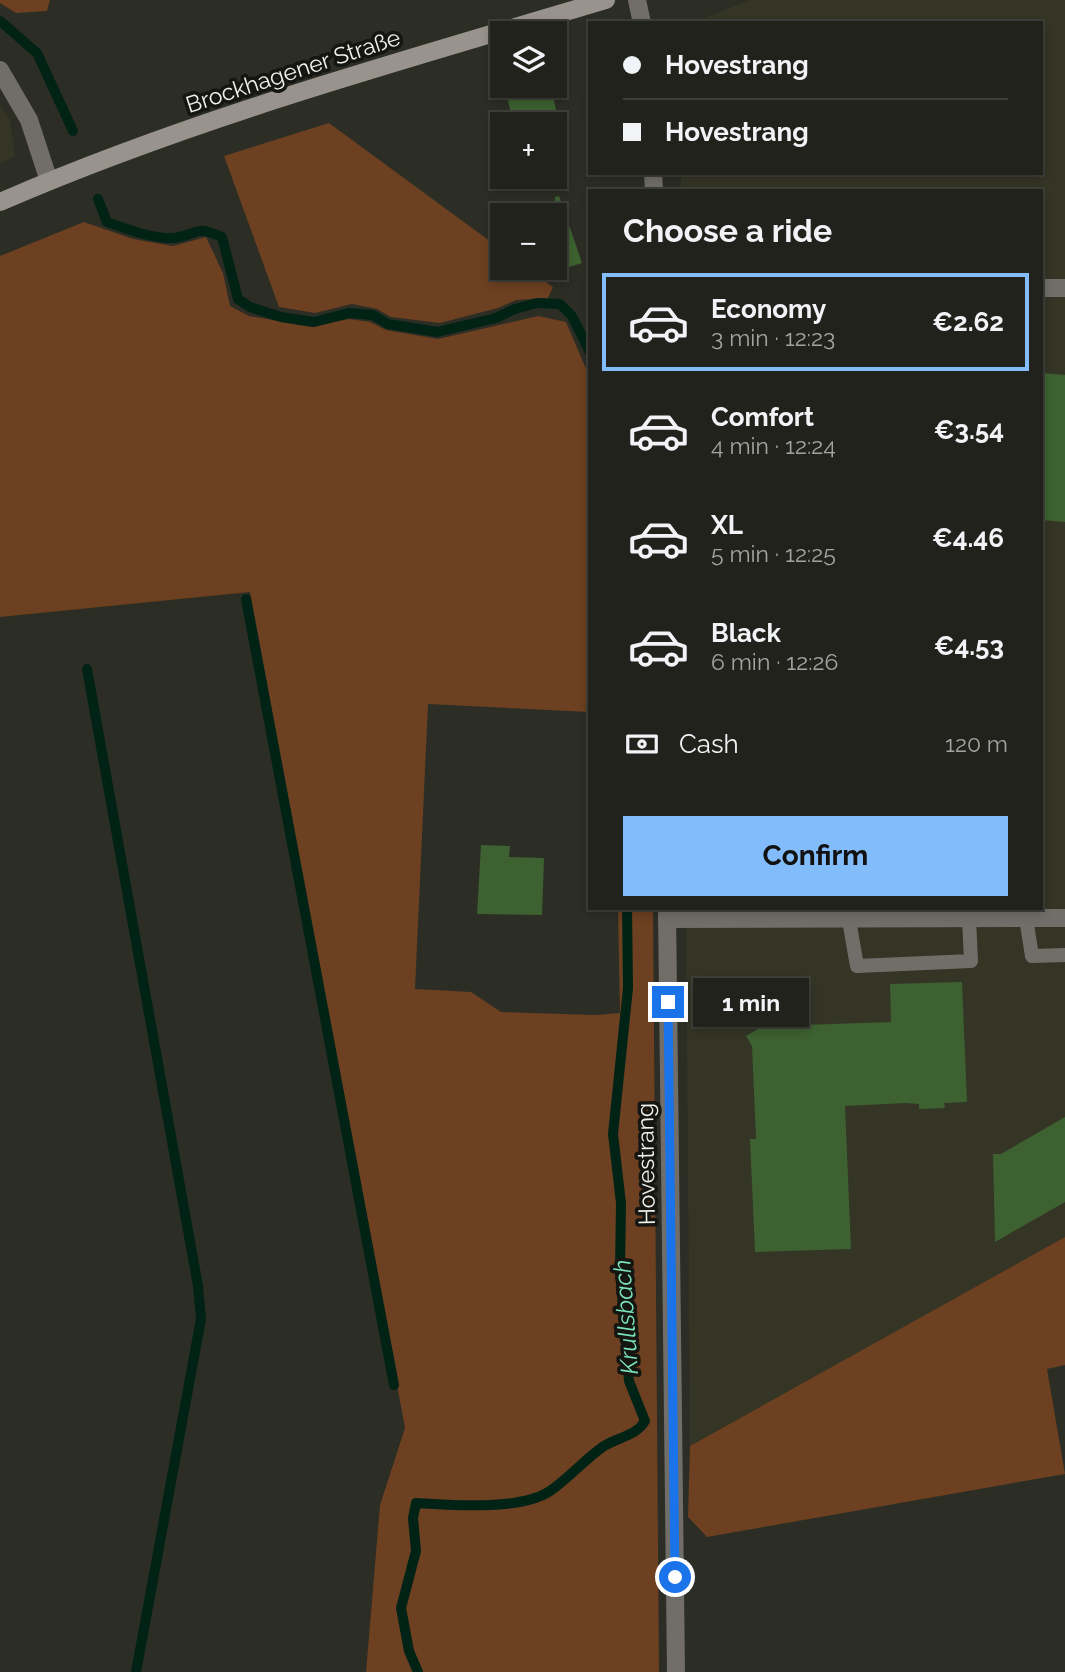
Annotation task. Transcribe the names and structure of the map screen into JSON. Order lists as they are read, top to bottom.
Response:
{
  "streets": {
    "main road": ["Brockhagener Straße"],
    "street": ["Hovestrang"]
  },
  "water": ["Krullsbach"],
  "page": {
    "map_buttons": ["+", "−"],
    "banner": ["Hovestrang", "Hovestrang"],
    "heading": "Choose a ride",
    "list": [
      {
        "name": "Economy",
        "note": "3 min · 12:23",
        "value": "€2.62"
      },
      {
        "name": "Comfort",
        "note": "4 min · 12:24",
        "value": "€3.54"
      },
      {
        "name": "XL",
        "note": "5 min · 12:25",
        "value": "€4.46"
      },
      {
        "name": "Black",
        "note": "6 min · 12:26",
        "value": "€4.53"
      }
    ],
    "pay": ["Cash", "120 m"],
    "buttons": "Confirm",
    "bubble": "1 min"
  }
}
